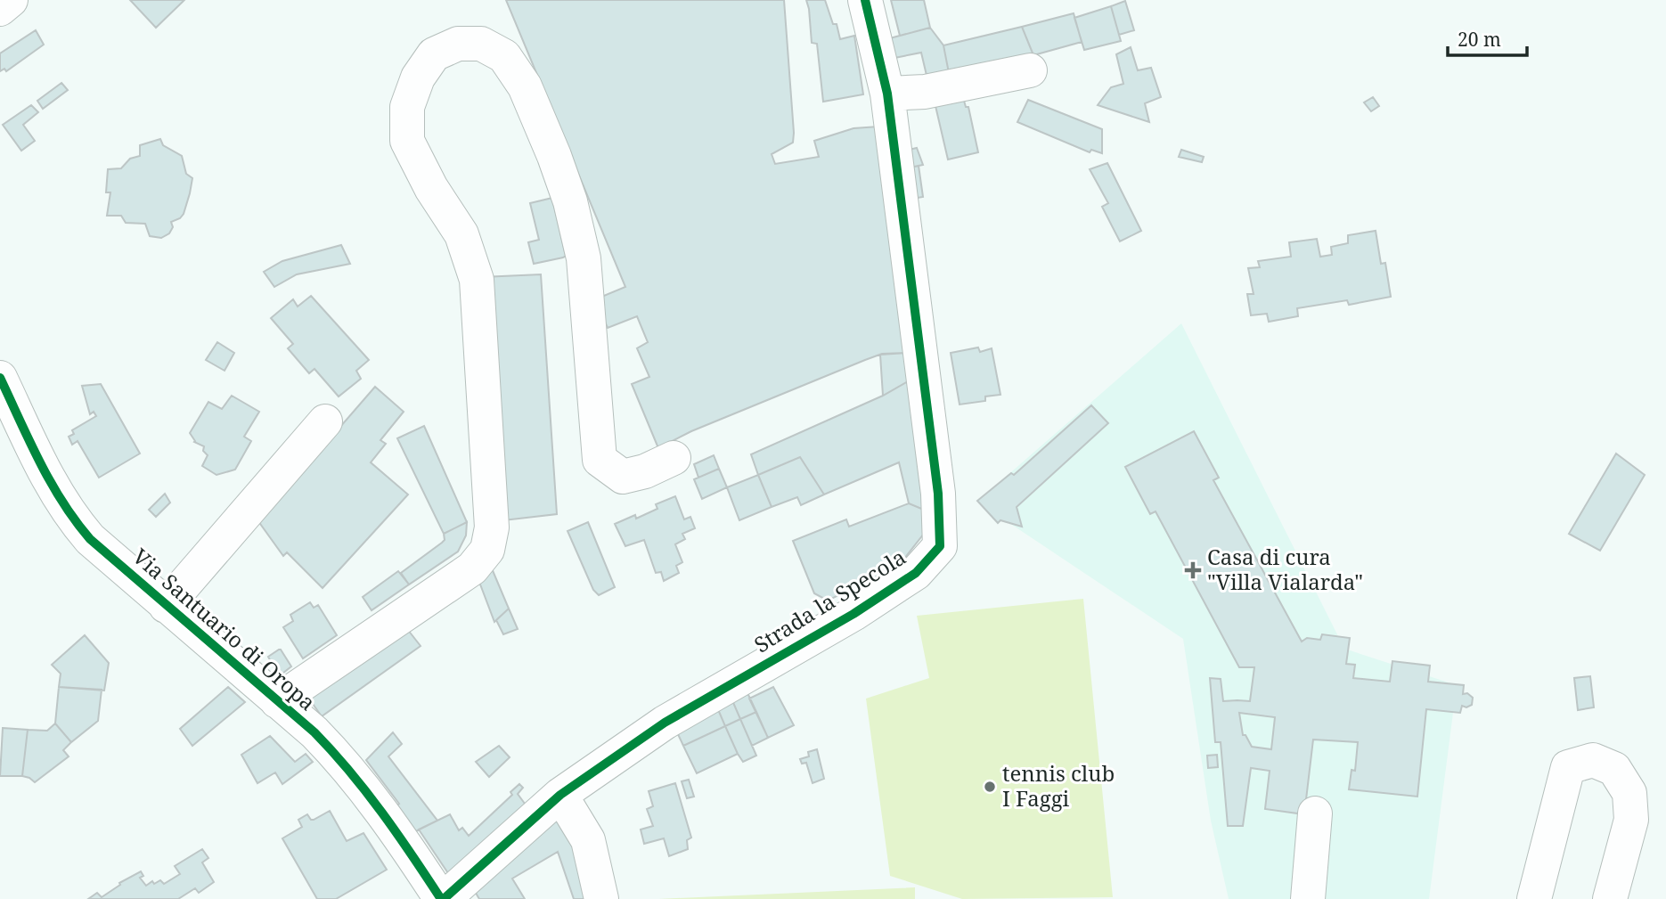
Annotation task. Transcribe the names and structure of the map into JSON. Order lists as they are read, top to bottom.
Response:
{
  "streets": {
    "street": ["Strada la Specola", "Via Santuario di Oropa"]
  },
  "crossings": [
    ["Strada la Specola", "Via Santuario di Oropa"]
  ],
  "places": {
    "health": ["Casa di cura \"Villa Vialarda\""],
    "other": ["tennis club I Faggi"]
  },
  "scale_bar": "20 m"
}
